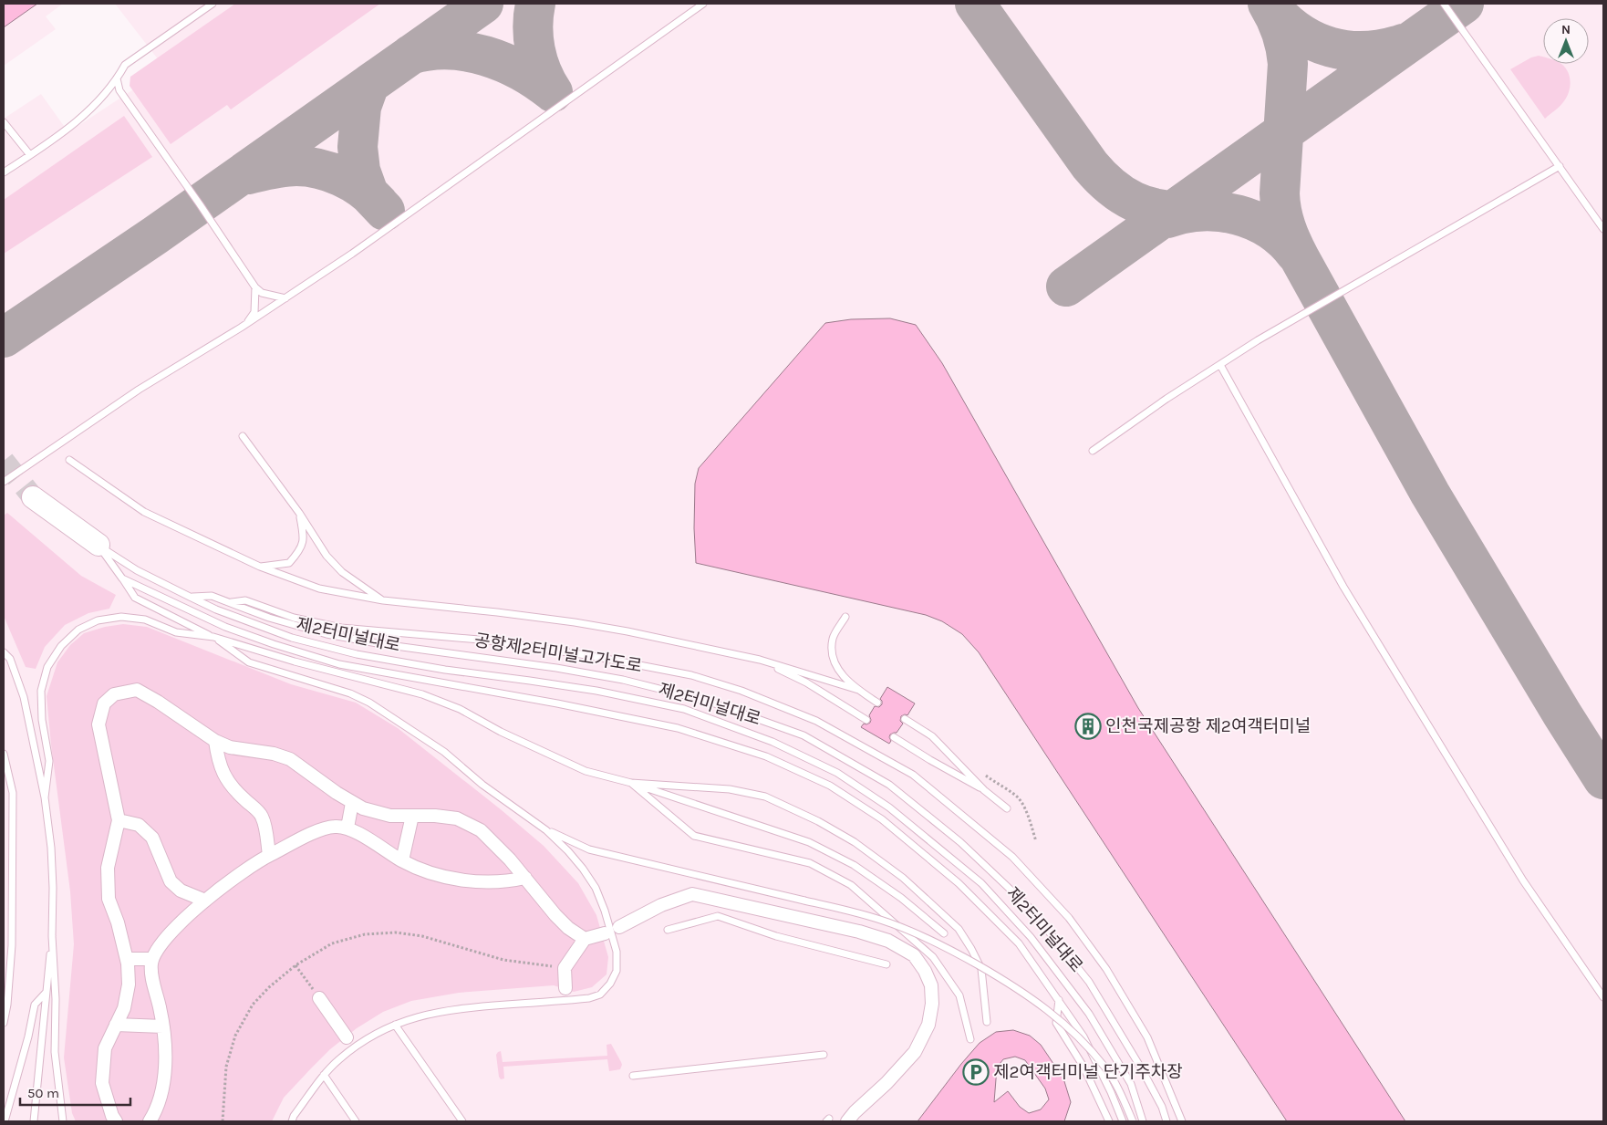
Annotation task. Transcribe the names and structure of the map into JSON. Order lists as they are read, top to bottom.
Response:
{
  "streets": {
    "highway": ["제2터미널대로"],
    "lane": ["공항제2터미널고가도로"]
  },
  "crossings": [
    ["제2터미널대로", "공항제2터미널고가도로"]
  ],
  "places": {
    "building": ["인천국제공항 제2여객터미널"],
    "parking": ["제2여객터미널 단기주차장"]
  },
  "scale_bar": "50 m",
  "north": "top"
}
